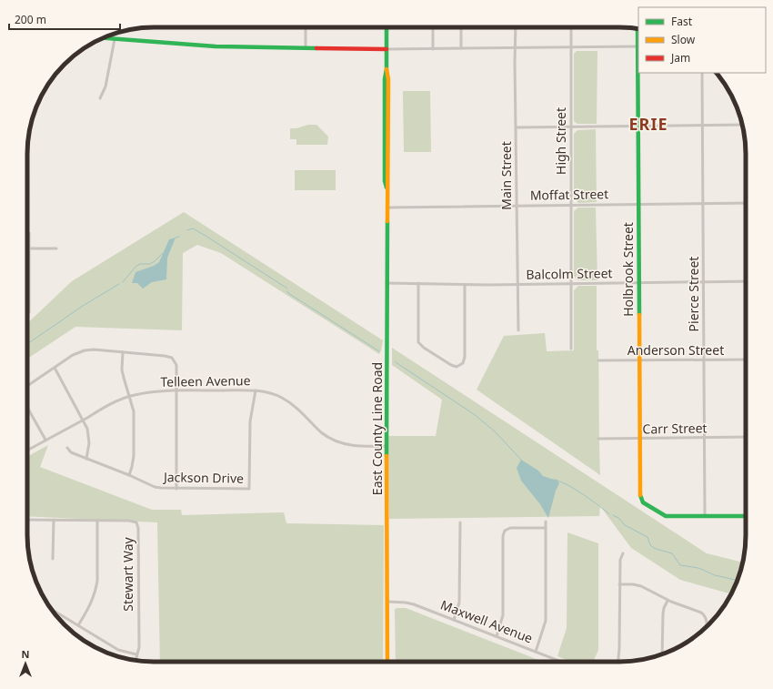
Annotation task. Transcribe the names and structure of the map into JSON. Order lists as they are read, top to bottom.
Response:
{
  "streets": {
    "street": [
      "High Street",
      "Main Street",
      "Moffat Street",
      "Holbrook Street",
      "Balcolm Street",
      "Pierce Street",
      "Anderson Street",
      "Telleen Avenue",
      "East County Line Road",
      "Carr Street",
      "Jackson Drive",
      "Stewart Way",
      "Maxwell Avenue"
    ]
  },
  "crossings": [
    ["High Street", "Moffat Street"],
    ["High Street", "Balcolm Street"],
    ["Main Street", "Moffat Street"],
    ["Main Street", "Balcolm Street"],
    ["Moffat Street", "Holbrook Street"],
    ["Moffat Street", "Pierce Street"],
    ["Moffat Street", "East County Line Road"],
    ["Holbrook Street", "Balcolm Street"],
    ["Holbrook Street", "Pierce Street"],
    ["Holbrook Street", "Anderson Street"],
    ["Holbrook Street", "Carr Street"],
    ["Balcolm Street", "Pierce Street"],
    ["Balcolm Street", "East County Line Road"],
    ["Pierce Street", "Anderson Street"],
    ["Pierce Street", "Carr Street"],
    ["Telleen Avenue", "East County Line Road"],
    ["Telleen Avenue", "Jackson Drive"],
    ["East County Line Road", "Maxwell Avenue"]
  ],
  "districts": ["ERIE"],
  "legend": ["Fast", "Slow", "Jam"],
  "scale_bar": "200 m",
  "north": "top"
}
